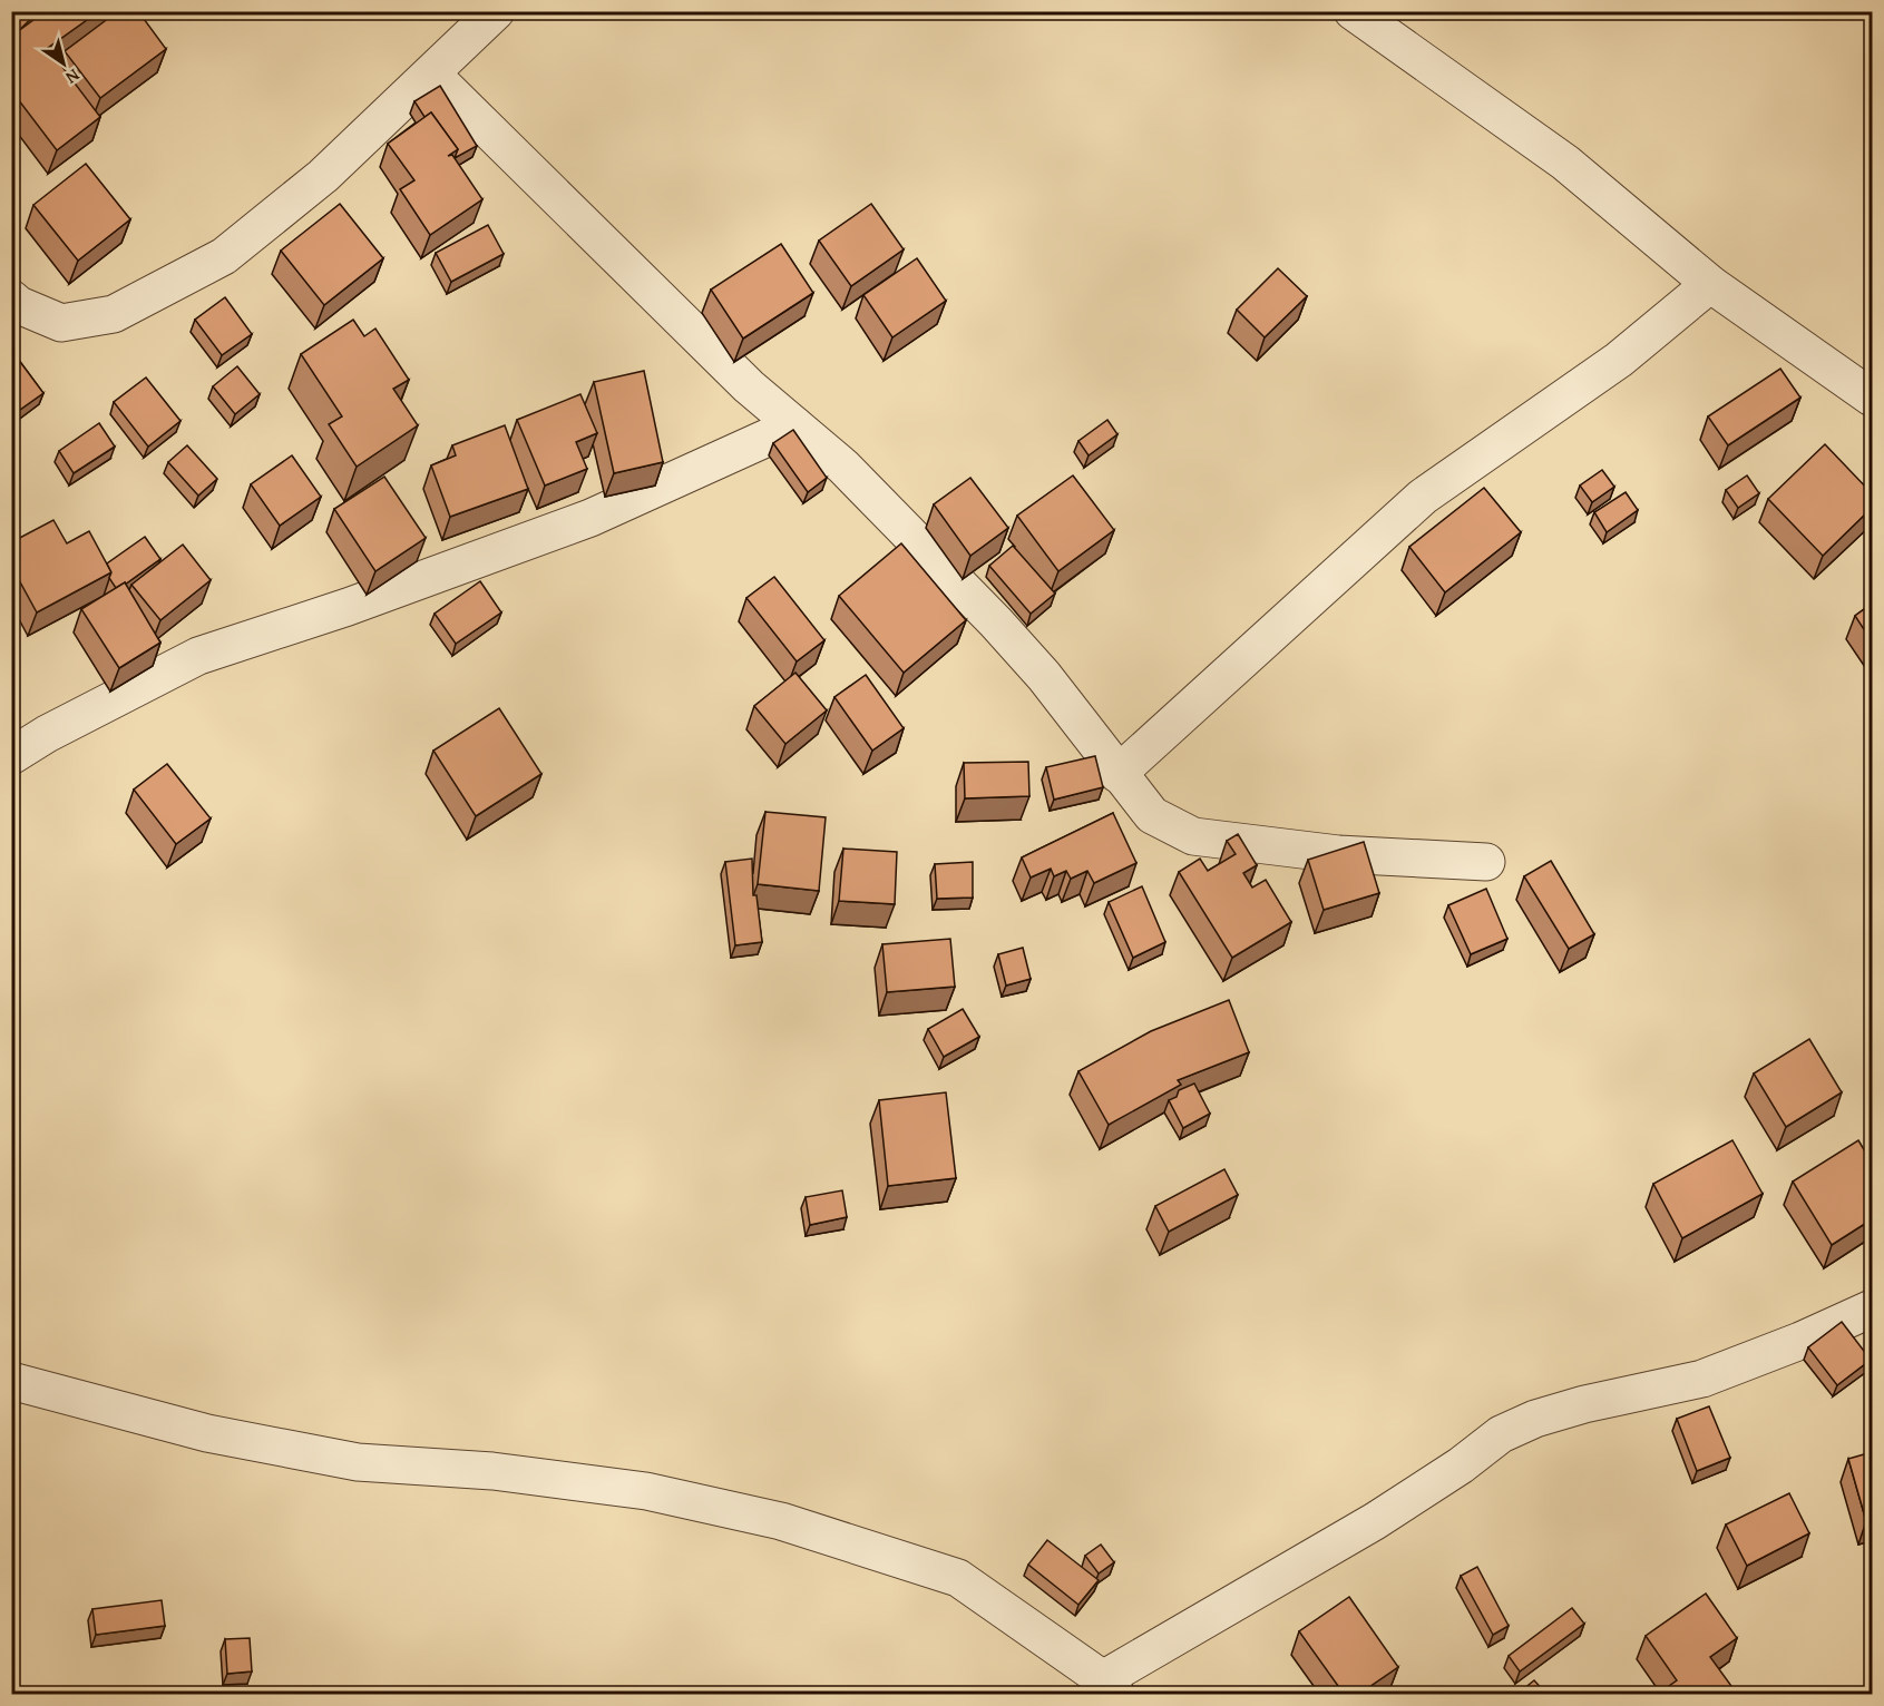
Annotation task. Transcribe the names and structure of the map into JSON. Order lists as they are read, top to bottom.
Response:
{
  "north": "bottom right"
}
